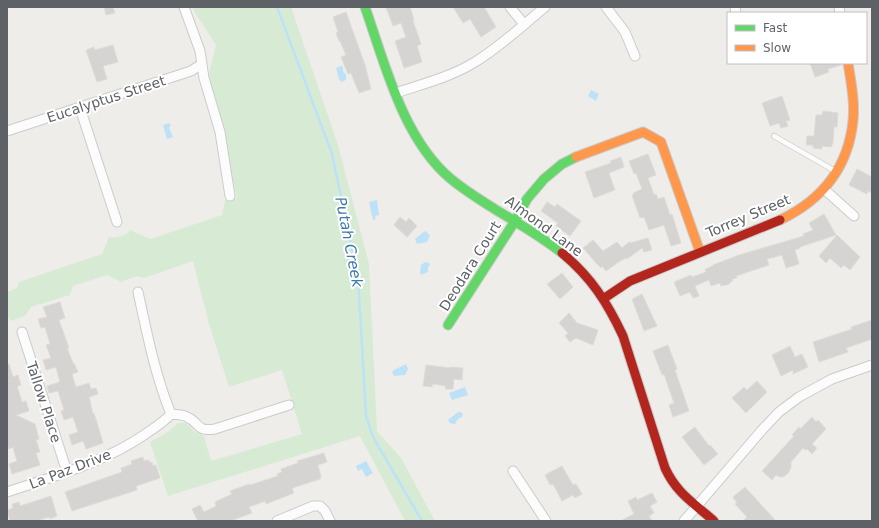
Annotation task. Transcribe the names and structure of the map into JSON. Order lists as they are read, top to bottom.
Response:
{
  "streets": {
    "street": [
      "Eucalyptus Street",
      "Torrey Street",
      "Almond Lane",
      "Deodara Court",
      "Tallow Place",
      "La Paz Drive"
    ]
  },
  "crossings": [
    ["Torrey Street", "Almond Lane"],
    ["Torrey Street", "Deodara Court"],
    ["Almond Lane", "Deodara Court"],
    ["Tallow Place", "La Paz Drive"]
  ],
  "water": ["Putah Creek"],
  "legend": ["Fast", "Slow"]
}
